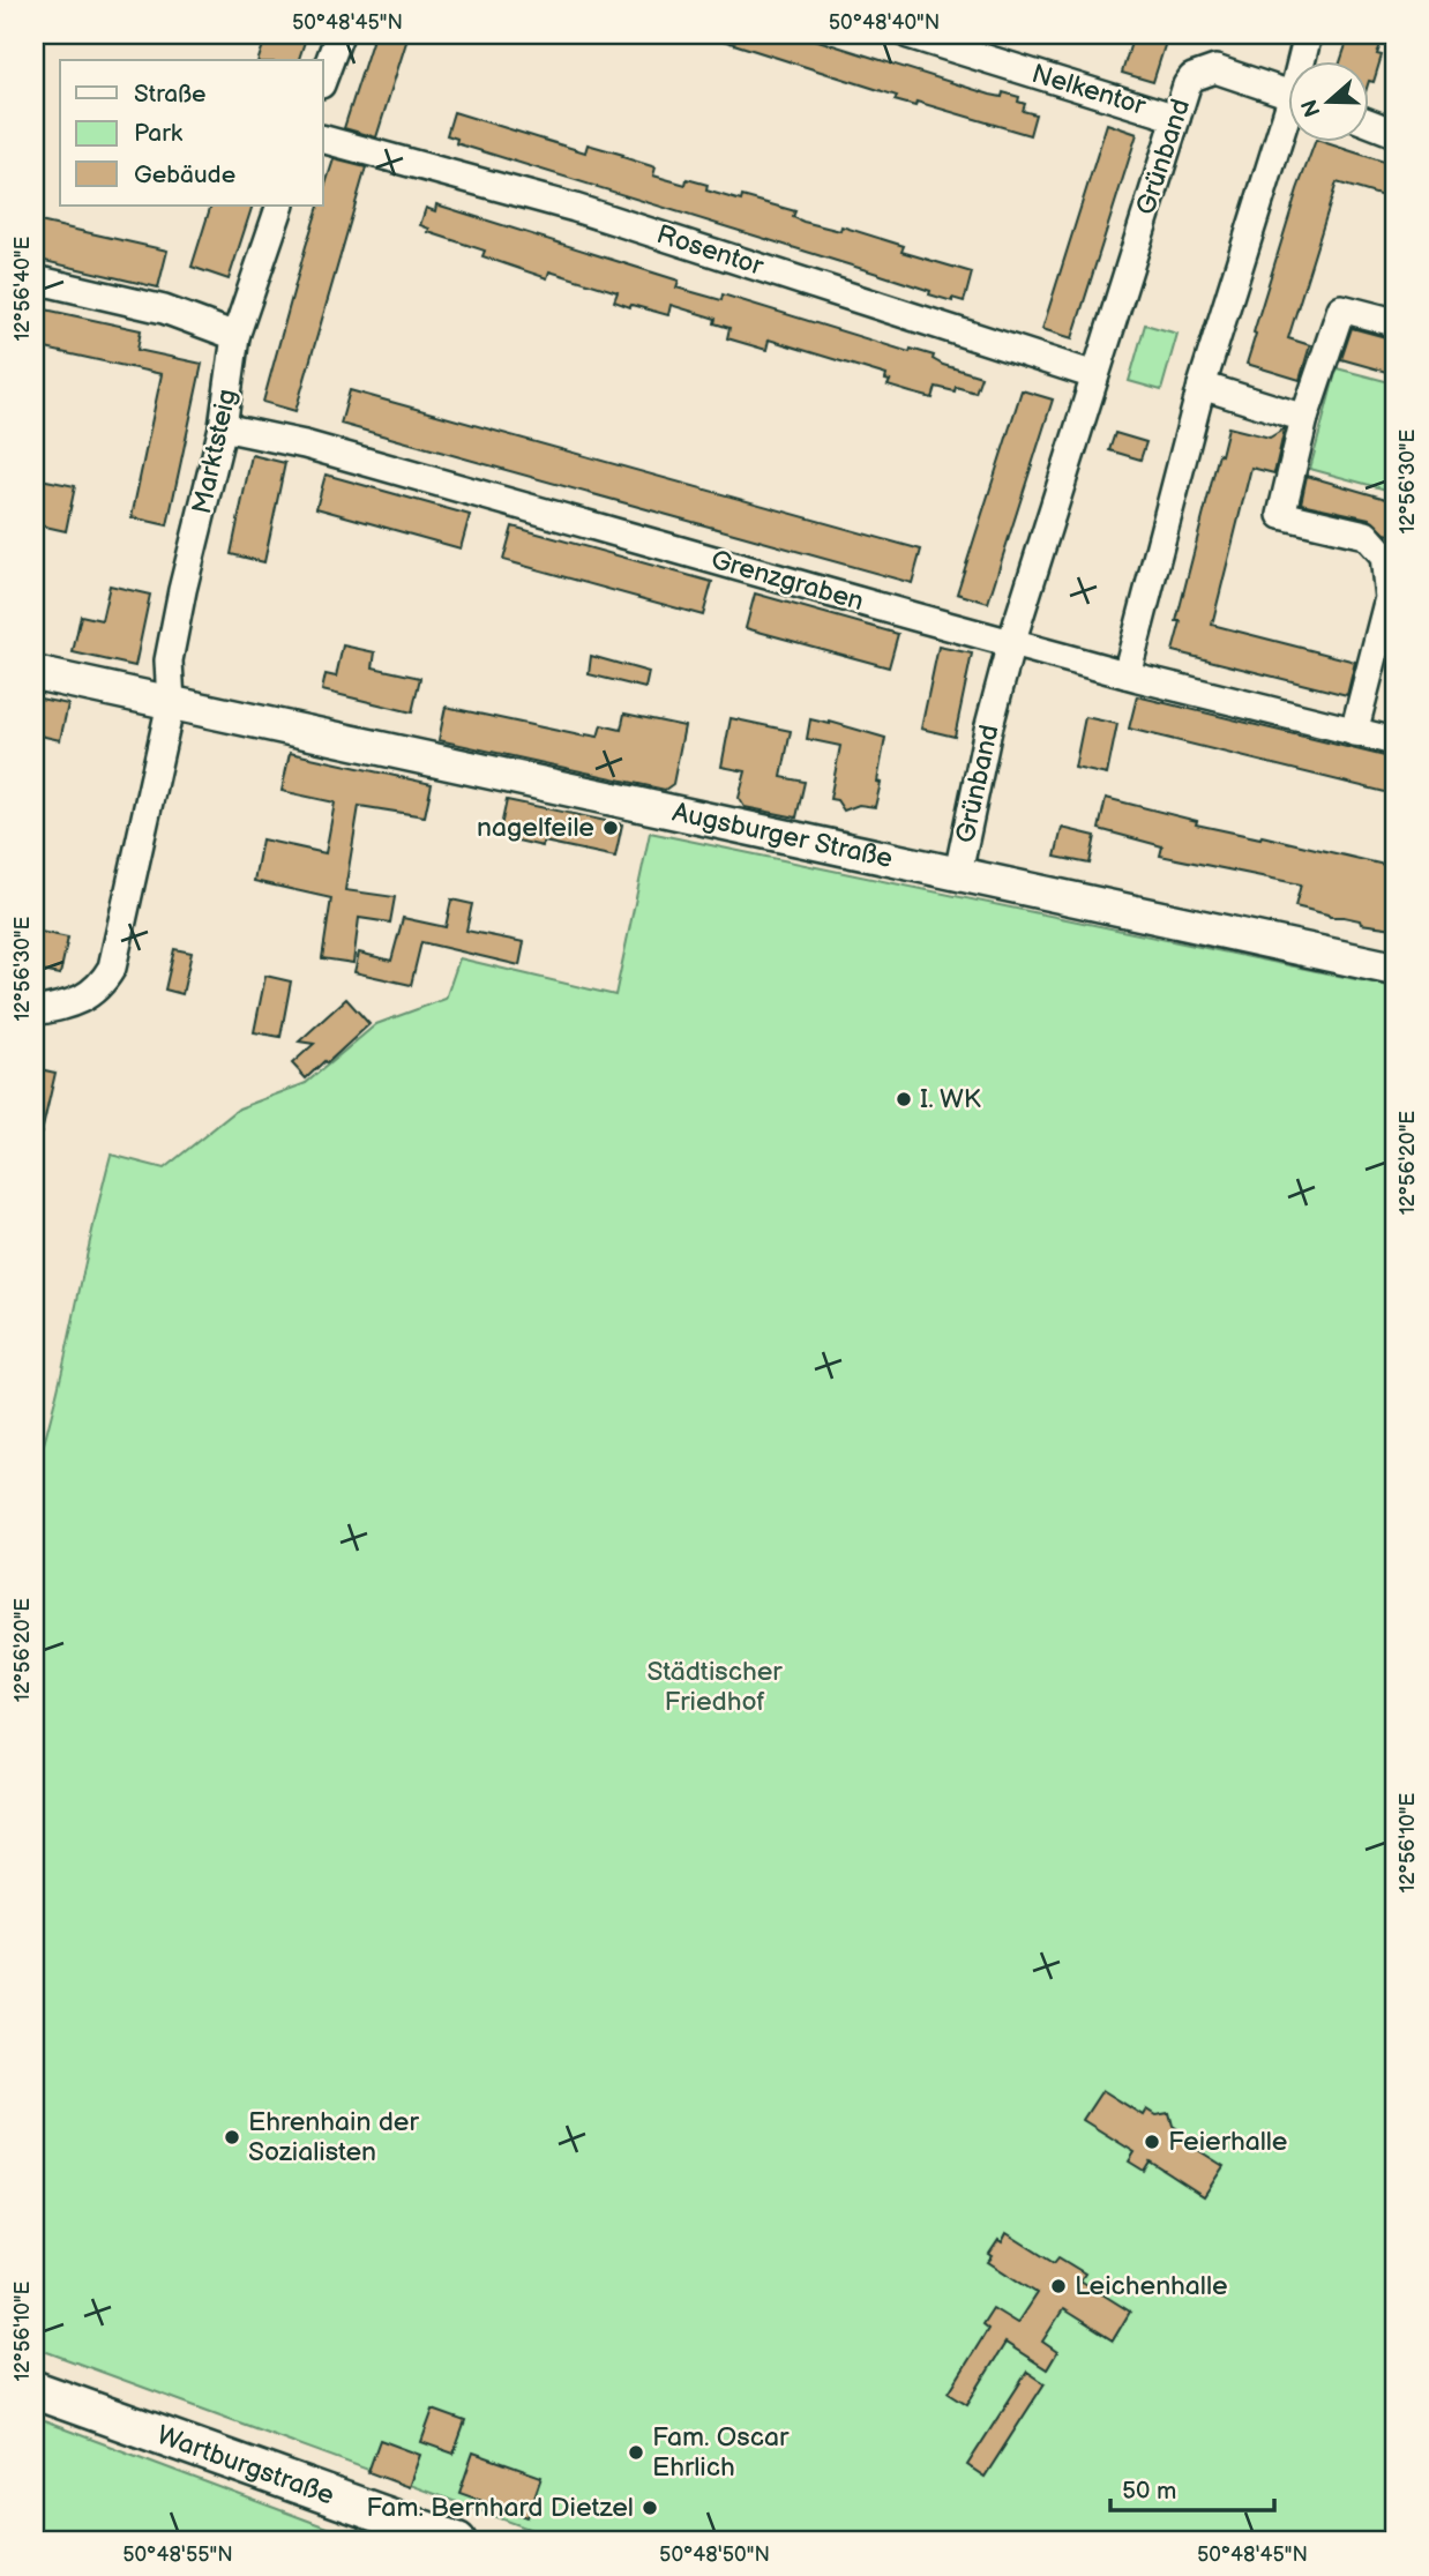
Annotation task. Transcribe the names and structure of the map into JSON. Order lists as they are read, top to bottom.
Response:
{
  "streets": {
    "main road": ["Wartburgstraße"],
    "street": [
      "Nelkentor",
      "Grünband",
      "Rosentor",
      "Marktsteig",
      "Grenzgraben",
      "Augsburger Straße"
    ]
  },
  "crossings": [
    ["Nelkentor", "Grünband"],
    ["Grünband", "Rosentor"],
    ["Grünband", "Grenzgraben"],
    ["Grünband", "Augsburger Straße"],
    ["Marktsteig", "Grenzgraben"],
    ["Marktsteig", "Augsburger Straße"]
  ],
  "parks": ["Städtischer Friedhof"],
  "places": [
    "nagelfeile",
    "I. WK",
    "Ehrenhain der Sozialisten",
    "Feierhalle",
    "Leichenhalle",
    "Fam. Oscar Ehrlich",
    "Fam. Bernhard Dietzel"
  ],
  "legend": ["Straße", "Park", "Gebäude"],
  "scale_bar": "50 m",
  "north": "left",
  "coordinates": [
    "50°48'45\"N",
    "50°48'40\"N",
    "12°56'40\"E",
    "12°56'30\"E",
    "12°56'20\"E",
    "12°56'10\"E",
    "50°48'55\"N",
    "50°48'50\"N"
  ]
}
